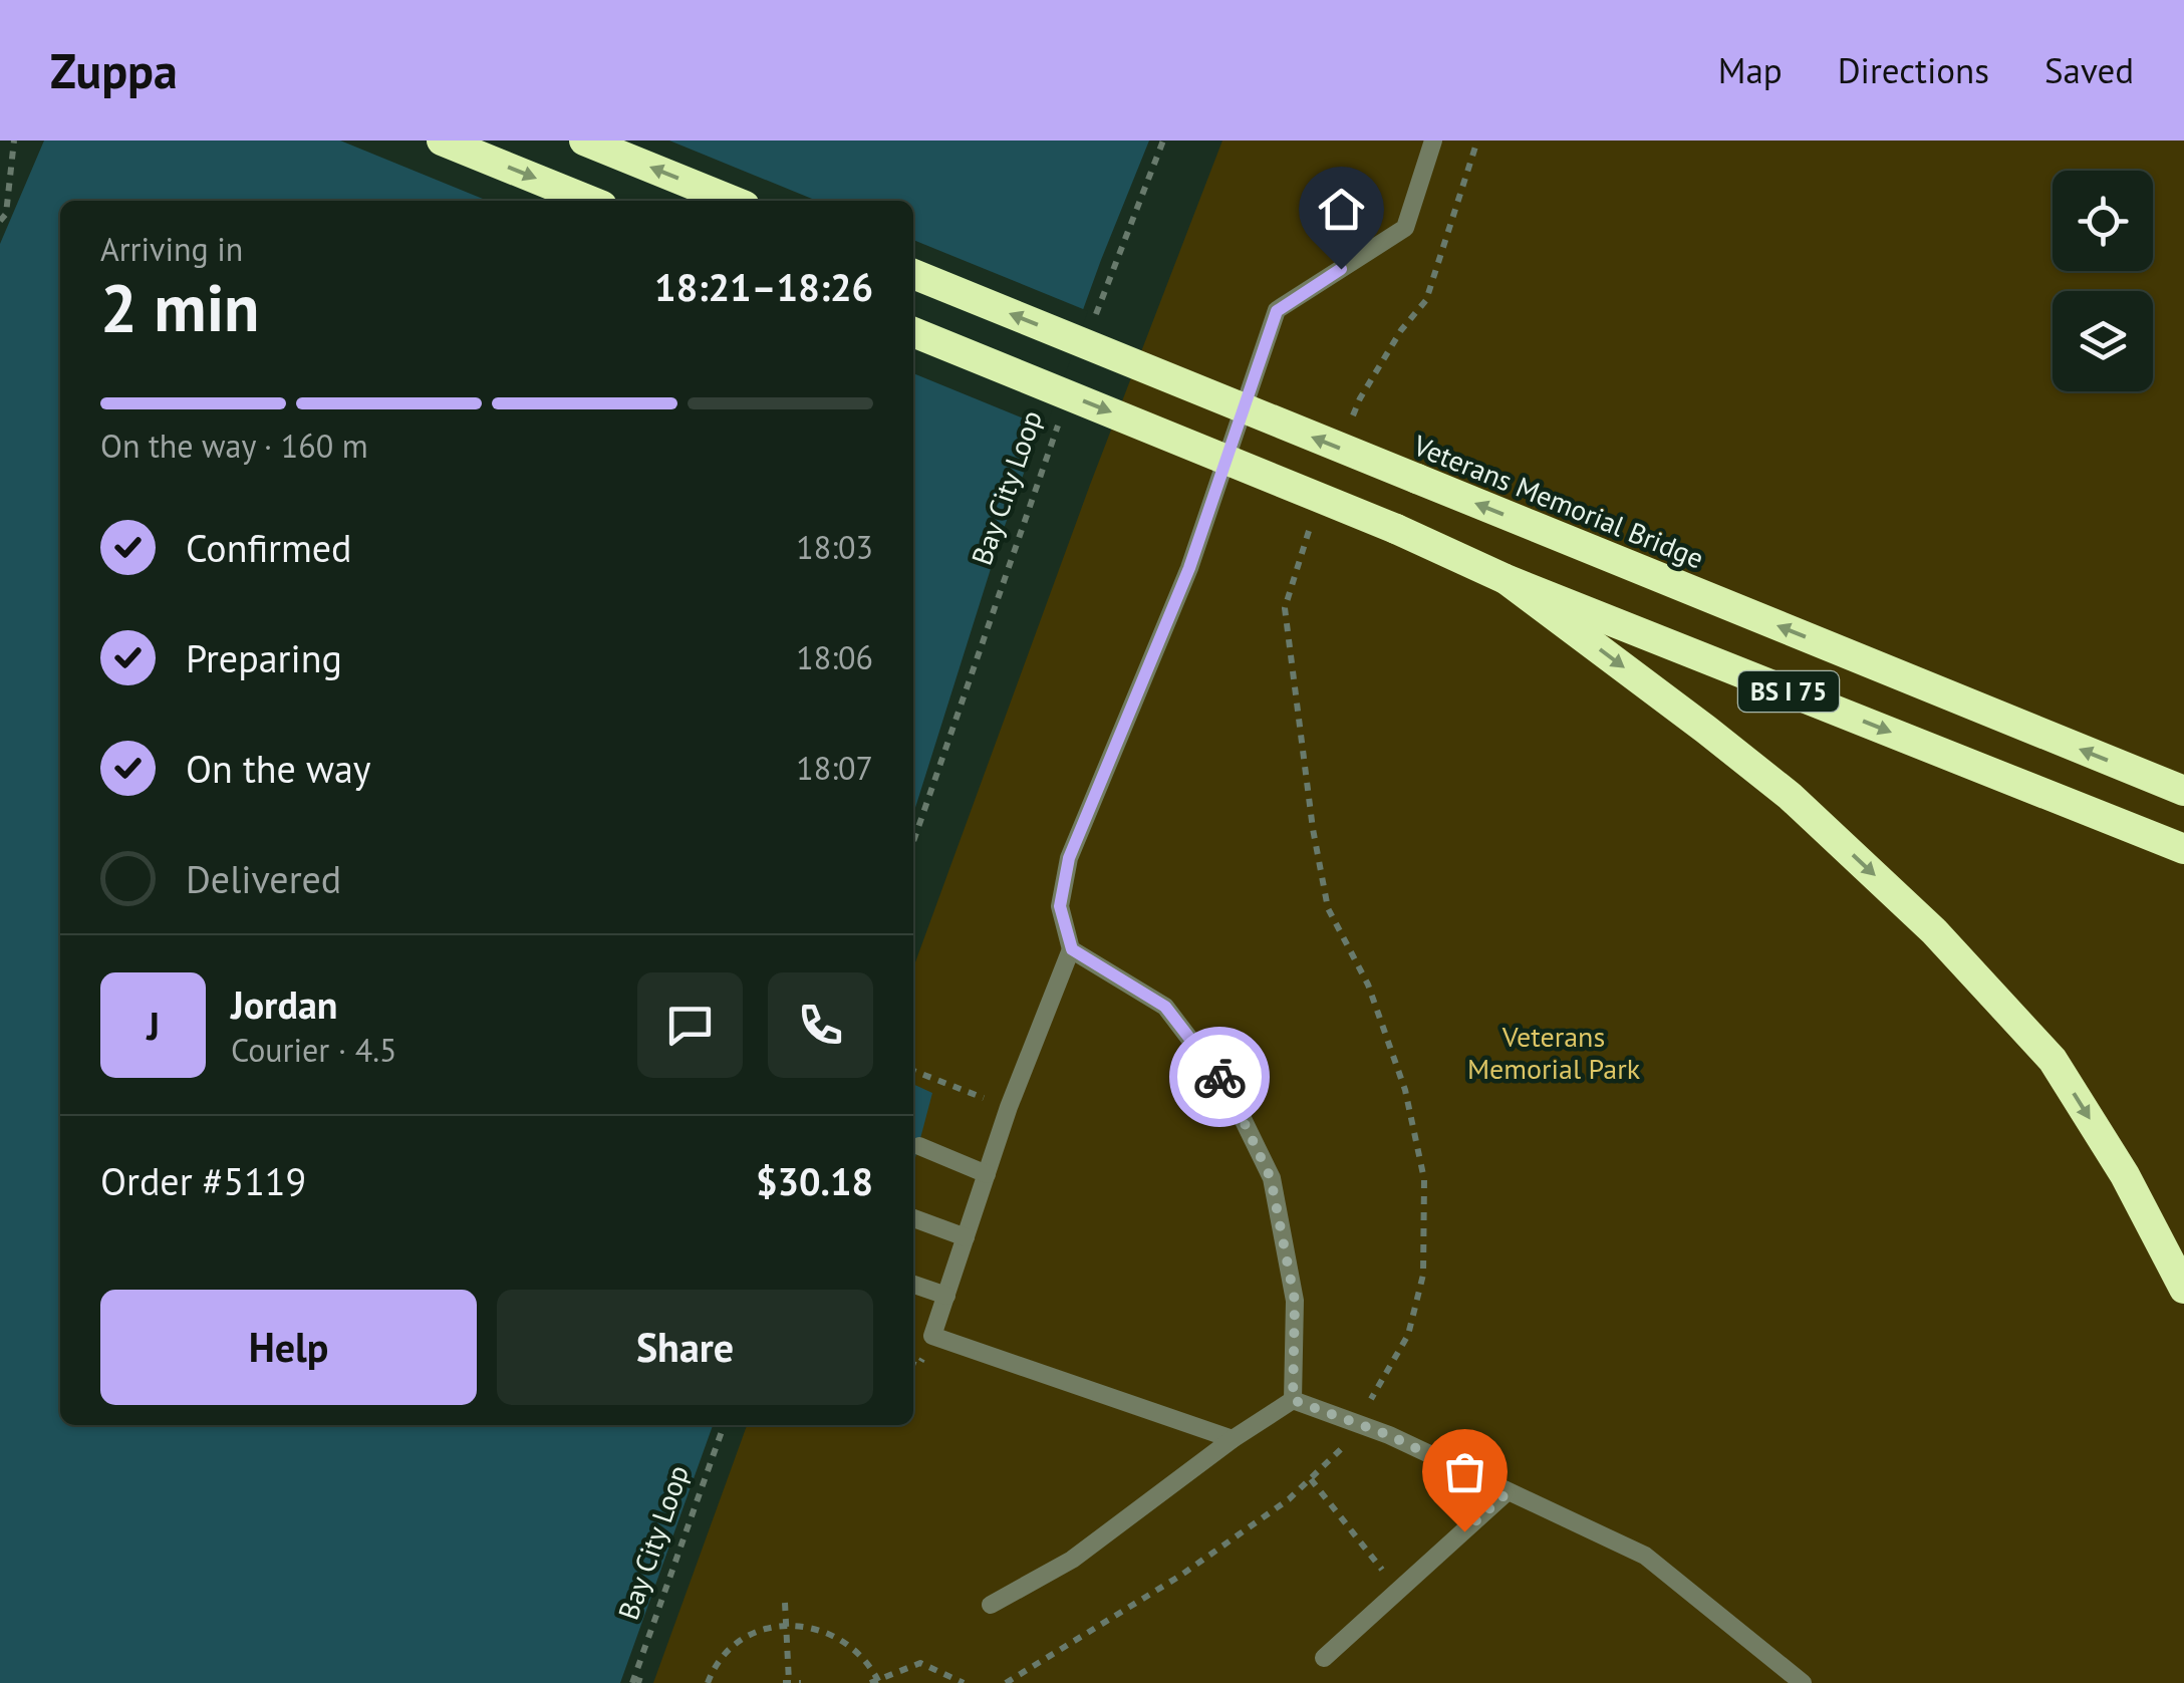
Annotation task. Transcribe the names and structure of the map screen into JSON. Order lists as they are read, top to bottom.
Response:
{
  "streets": {
    "highway": ["Veterans Memorial Bridge", "BS I 75"],
    "path": ["Bay City Loop"]
  },
  "parks": ["Veterans Memorial Park"],
  "page": {
    "header": "Zuppa",
    "nav": ["Map", "Directions", "Saved"],
    "heading": ["2 min", "Arriving in", "18:21–18:26"],
    "panel": [
      "Jordan",
      "Courier · 4.5",
      "Order #5119",
      "$30.18"
    ],
    "bar": "On the way · 160 m",
    "list": [
      ["Confirmed", "18:03"],
      ["Preparing", "18:06"],
      ["On the way", "18:07"],
      "Delivered"
    ],
    "round": "J",
    "buttons": ["Help", "Share"]
  }
}
